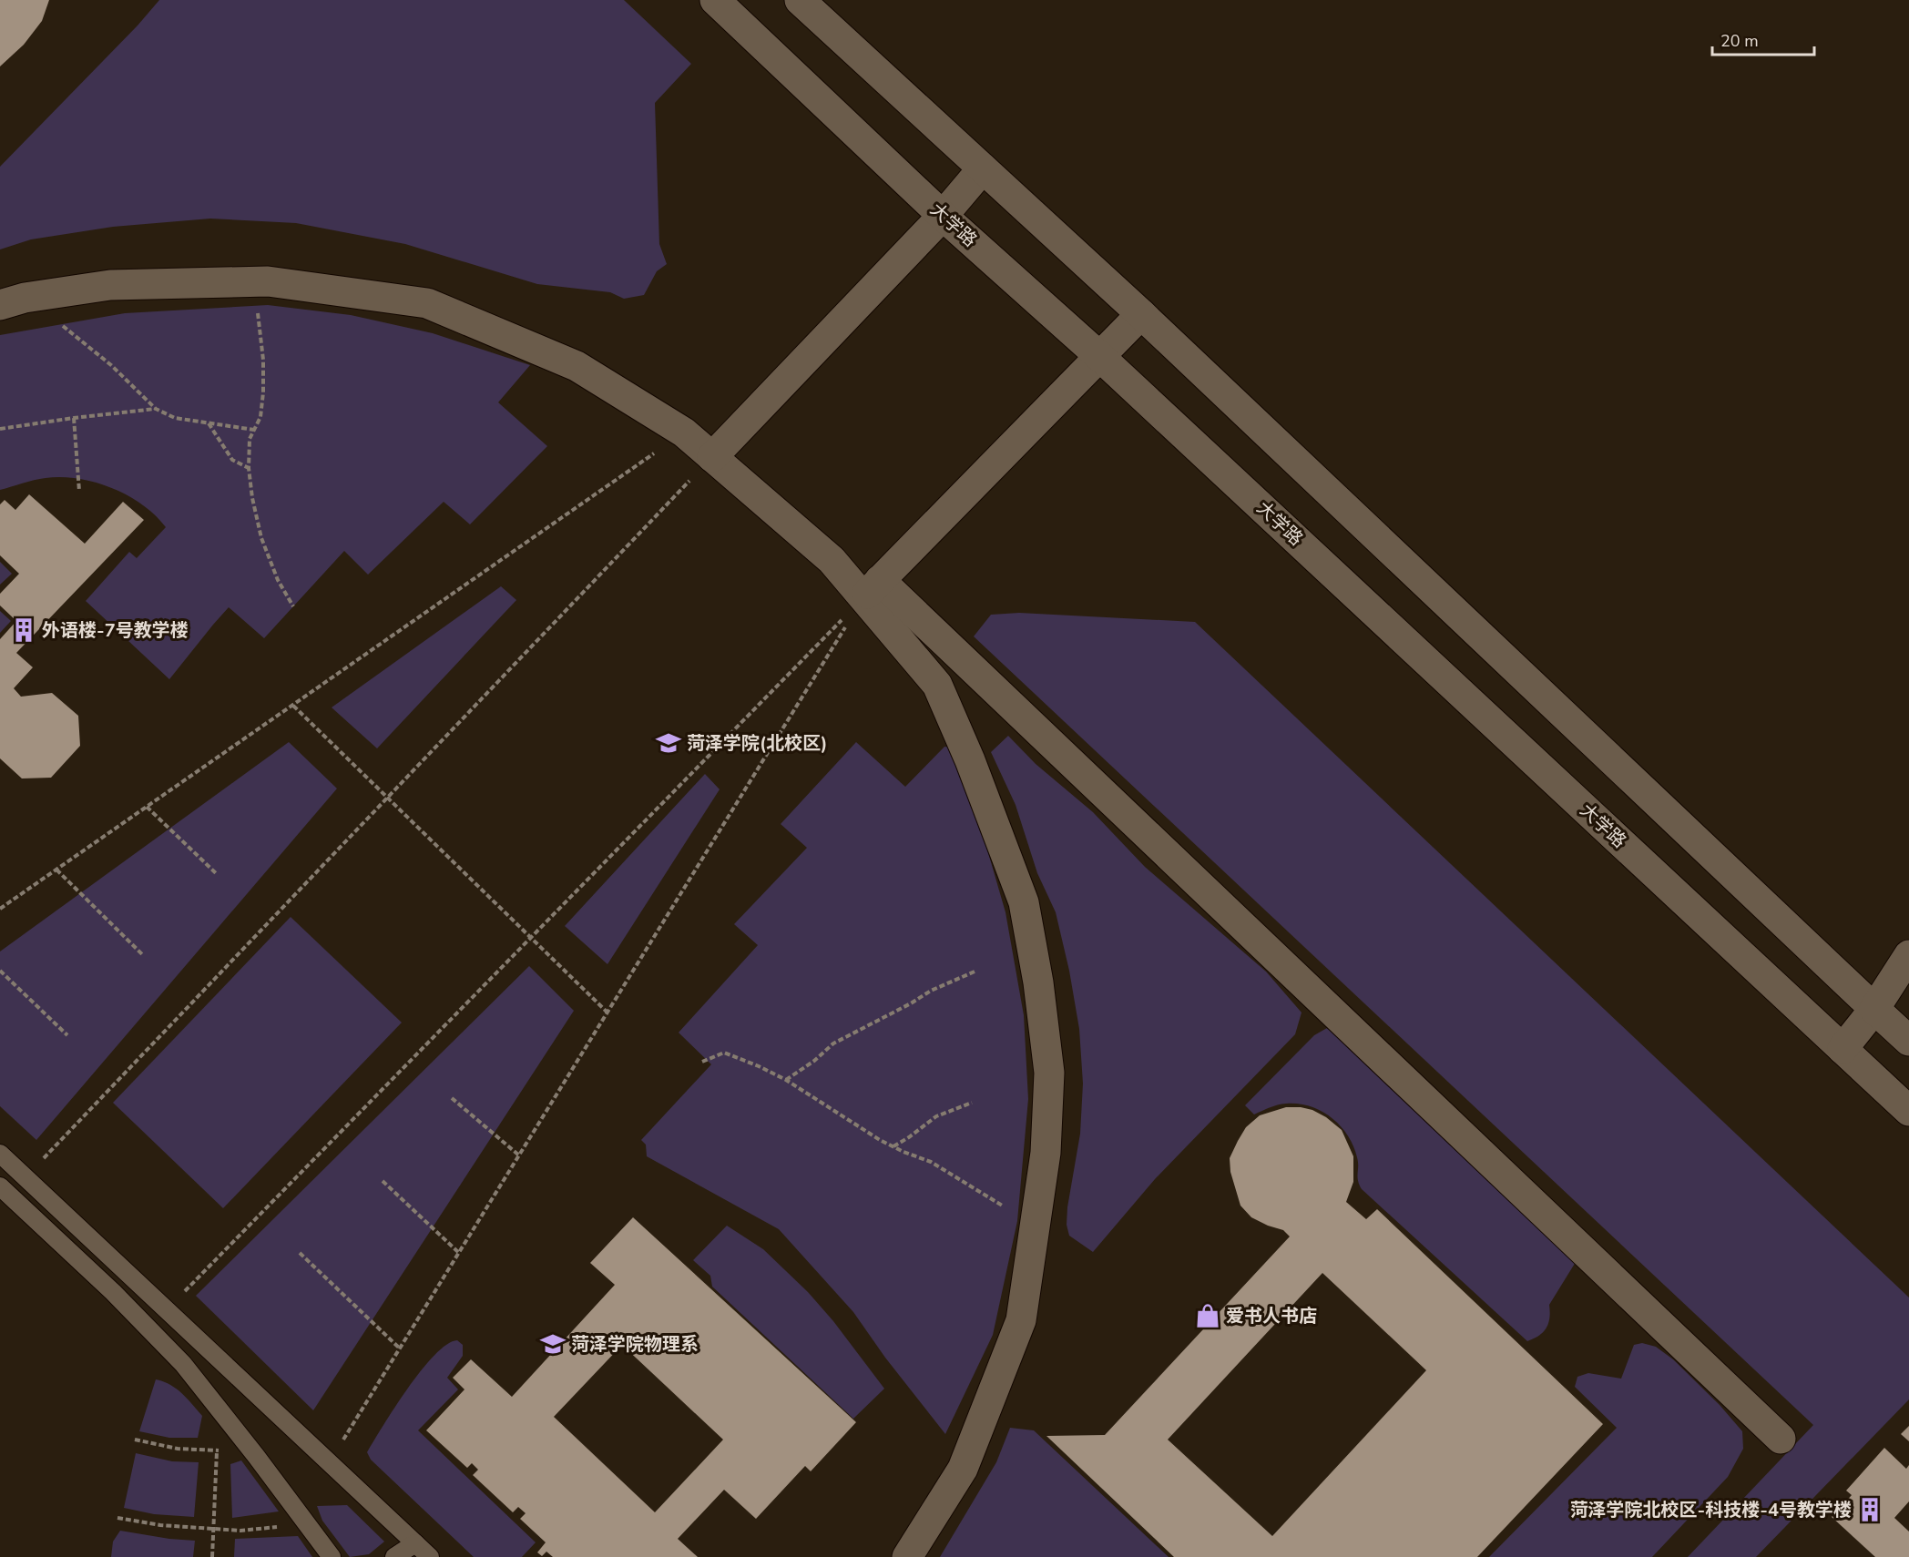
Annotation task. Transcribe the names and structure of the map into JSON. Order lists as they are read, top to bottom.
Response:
{
  "streets": {
    "street": ["大学路"]
  },
  "places": {
    "building": ["外语楼-7号教学楼", "菏泽学院北校区-科技楼-4号教学楼"],
    "school or university": ["菏泽学院(北校区)", "菏泽学院物理系"],
    "shop": ["爱书人书店"]
  },
  "scale_bar": "20 m"
}
